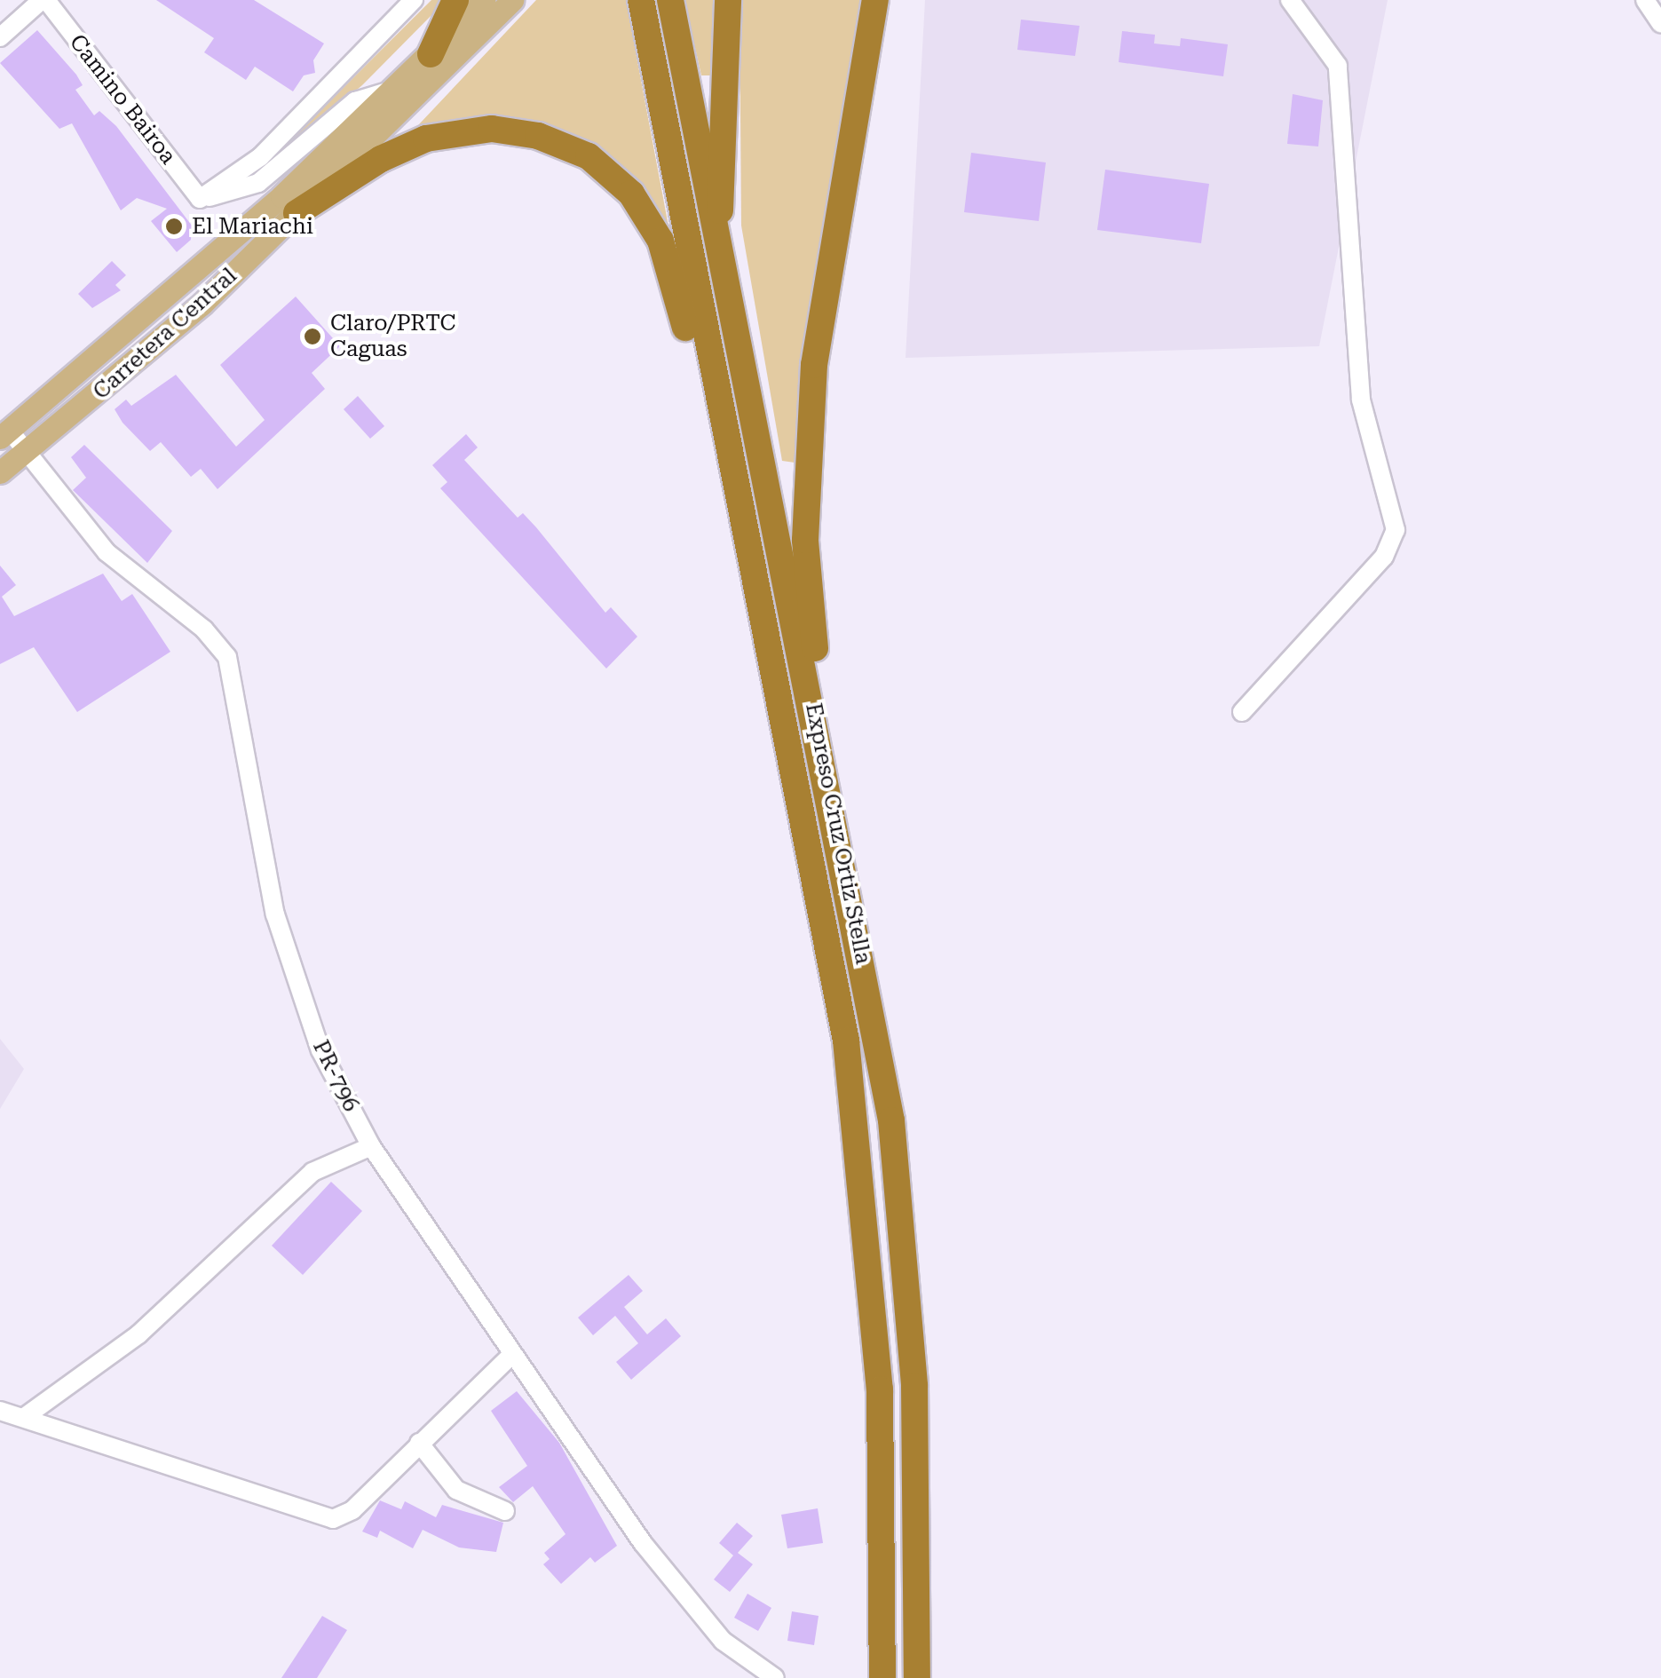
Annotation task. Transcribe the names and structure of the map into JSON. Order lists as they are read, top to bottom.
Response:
{
  "streets": {
    "highway": ["Expreso Cruz Ortiz Stella"],
    "main road": ["Carretera Central"],
    "street": ["Camino Bairoa", "PR-796"]
  },
  "crossings": [
    ["Carretera Central", "PR-796"]
  ],
  "places": ["El Mariachi", "Claro/PRTC Caguas"]
}
